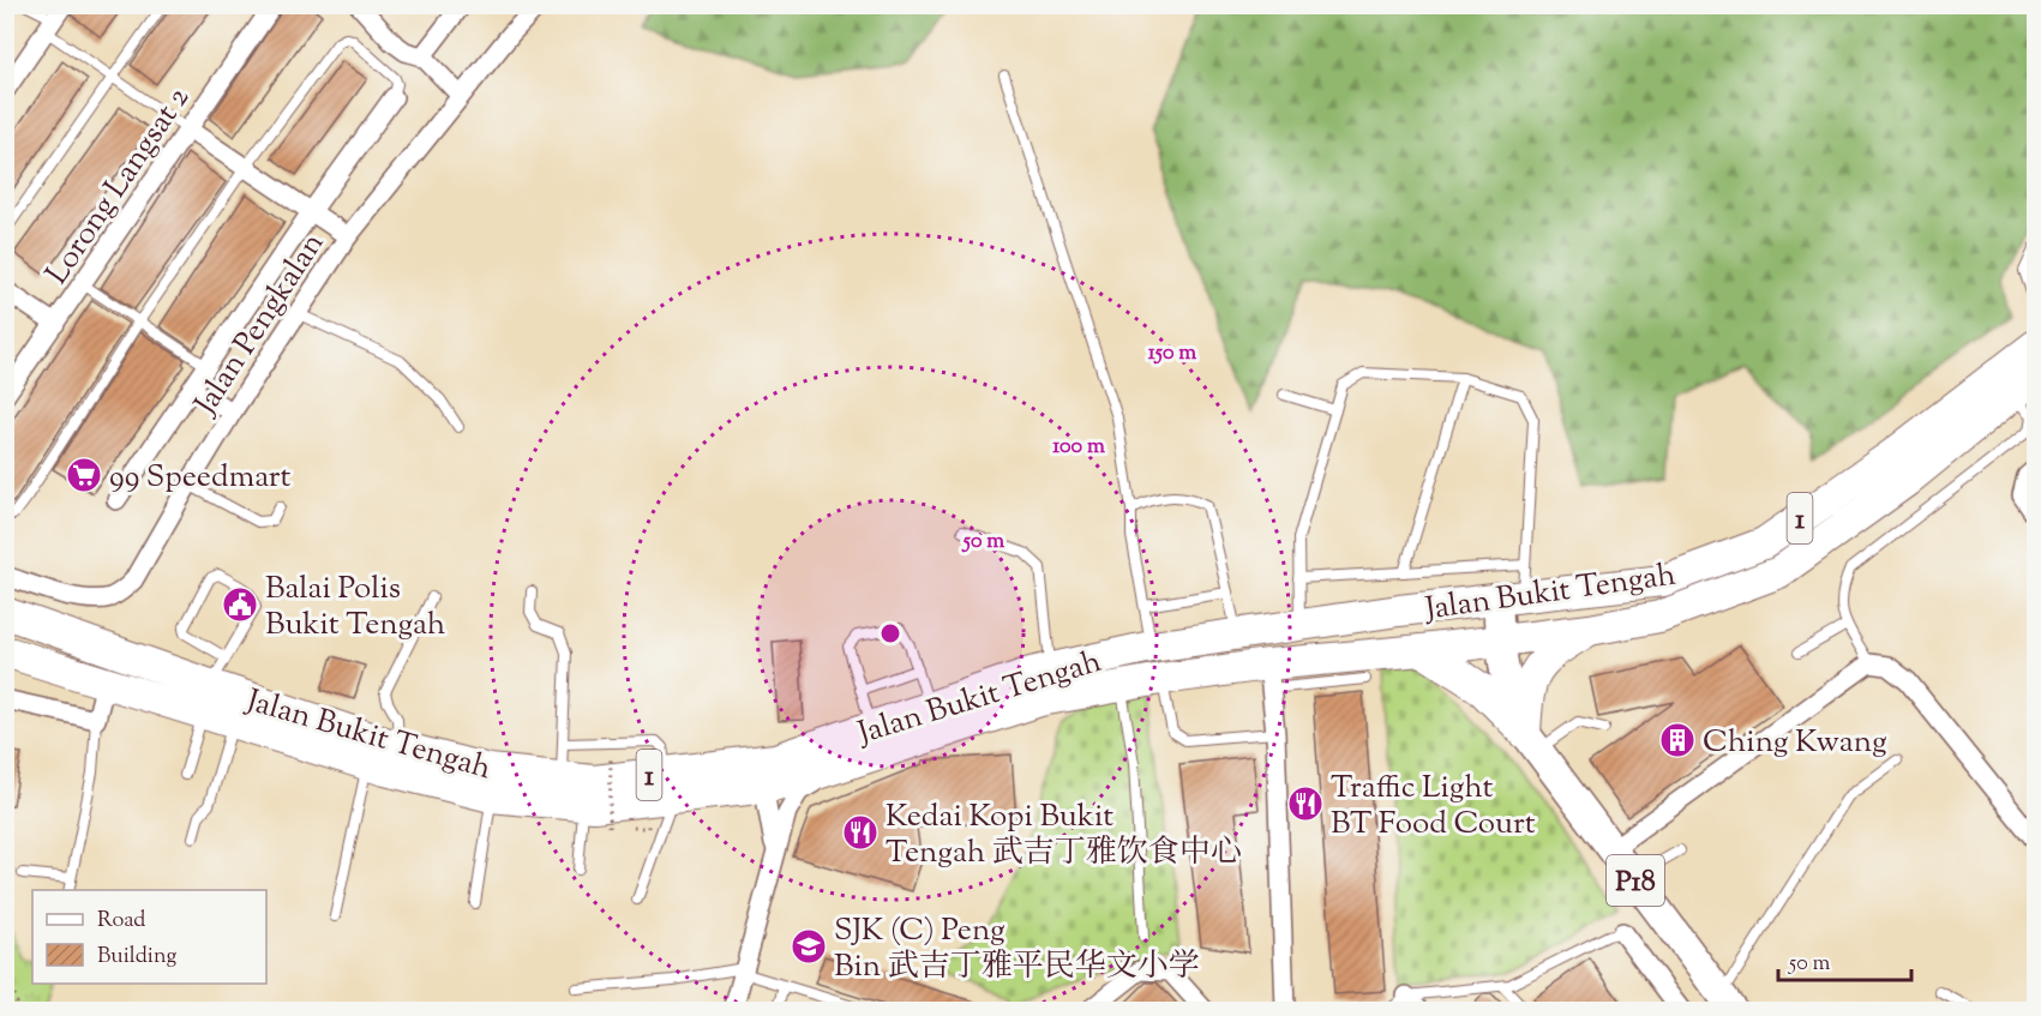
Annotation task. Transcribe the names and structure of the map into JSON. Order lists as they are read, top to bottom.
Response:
{
  "streets": {
    "highway": ["1", "Jalan Bukit Tengah"],
    "main road": ["P18"],
    "street": ["Lorong Langsat 2", "Jalan Pengkalan"]
  },
  "crossings": [
    ["Jalan Bukit Tengah", "P18"]
  ],
  "places": {
    "supermarket": ["99 Speedmart"],
    "public building": ["Balai Polis Bukit Tengah"],
    "building": ["Ching Kwang"],
    "restaurant": ["Traffic Light BT Food Court", "Kedai Kopi Bukit Tengah 武吉丁雅饮食中心"],
    "school or university": ["SJK (C) Peng Bin 武吉丁雅平民华文小学"]
  },
  "legend": ["Road", "Building"],
  "scale_bar": "50 m",
  "rings": ["150 m", "100 m", "50 m"]
}
